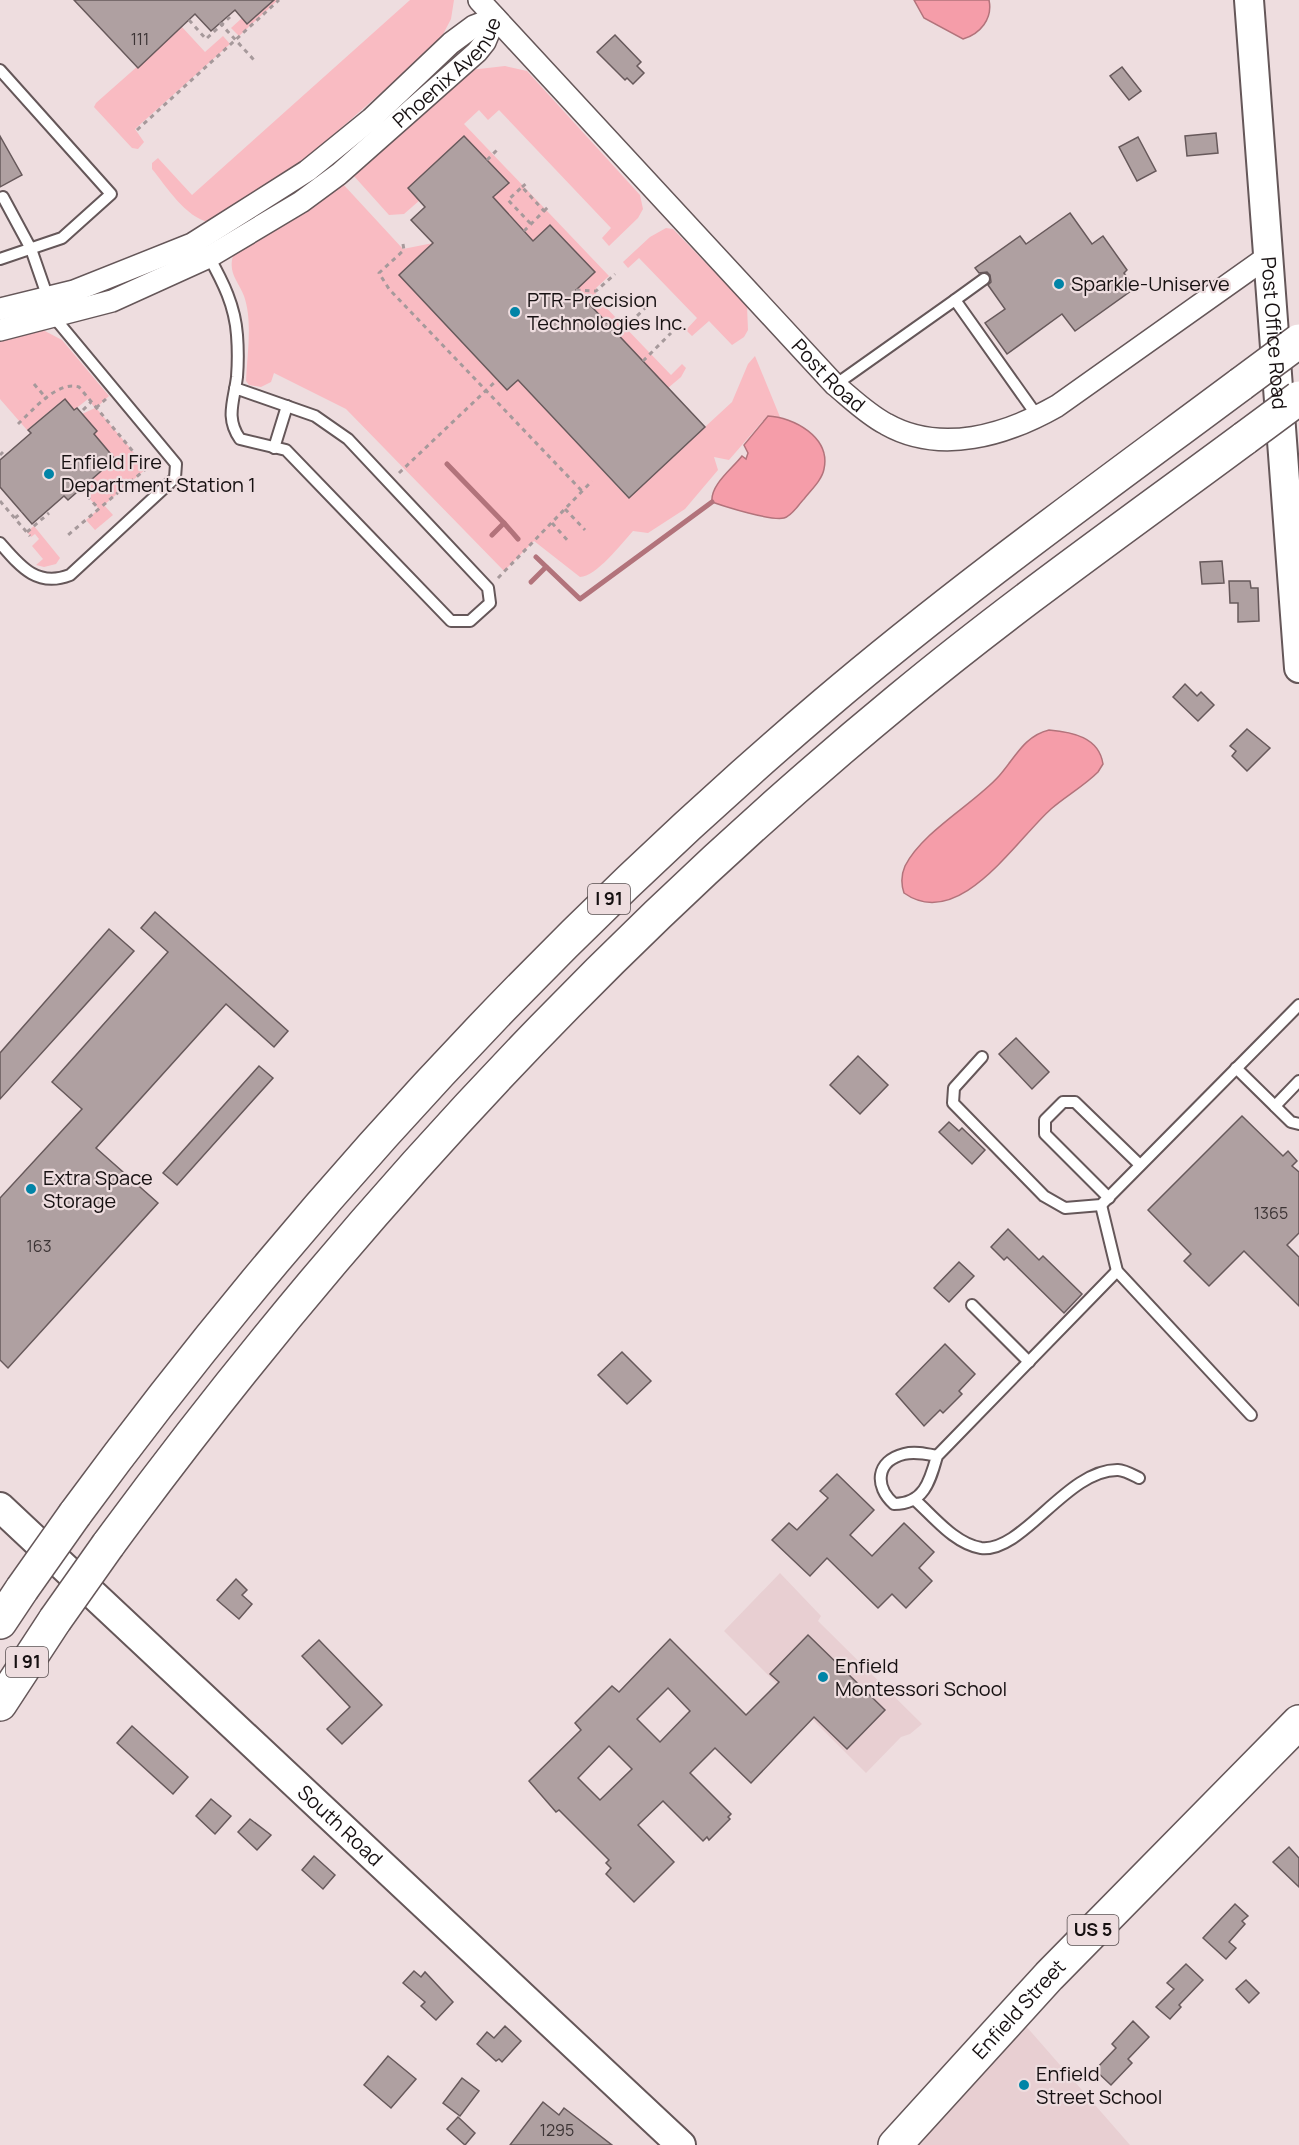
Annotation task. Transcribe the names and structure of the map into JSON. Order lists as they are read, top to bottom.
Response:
{
  "streets": {
    "main road": [
      "Post Office Road",
      "I 91",
      "South Road",
      "US 5",
      "Enfield Street"
    ],
    "street": ["Phoenix Avenue", "Post Road"]
  },
  "crossings": [
    ["Phoenix Avenue", "Post Road"],
    ["Post Office Road", "Post Road"]
  ],
  "places": [
    "Sparkle-Uniserve",
    "PTR-Precision Technologies Inc.",
    "Enfield Fire Department Station 1",
    "Extra Space Storage",
    "Enfield Montessori School",
    "Enfield Street School"
  ],
  "house_numbers": [
    "111",
    "1365",
    "163",
    "1295"
  ]
}
